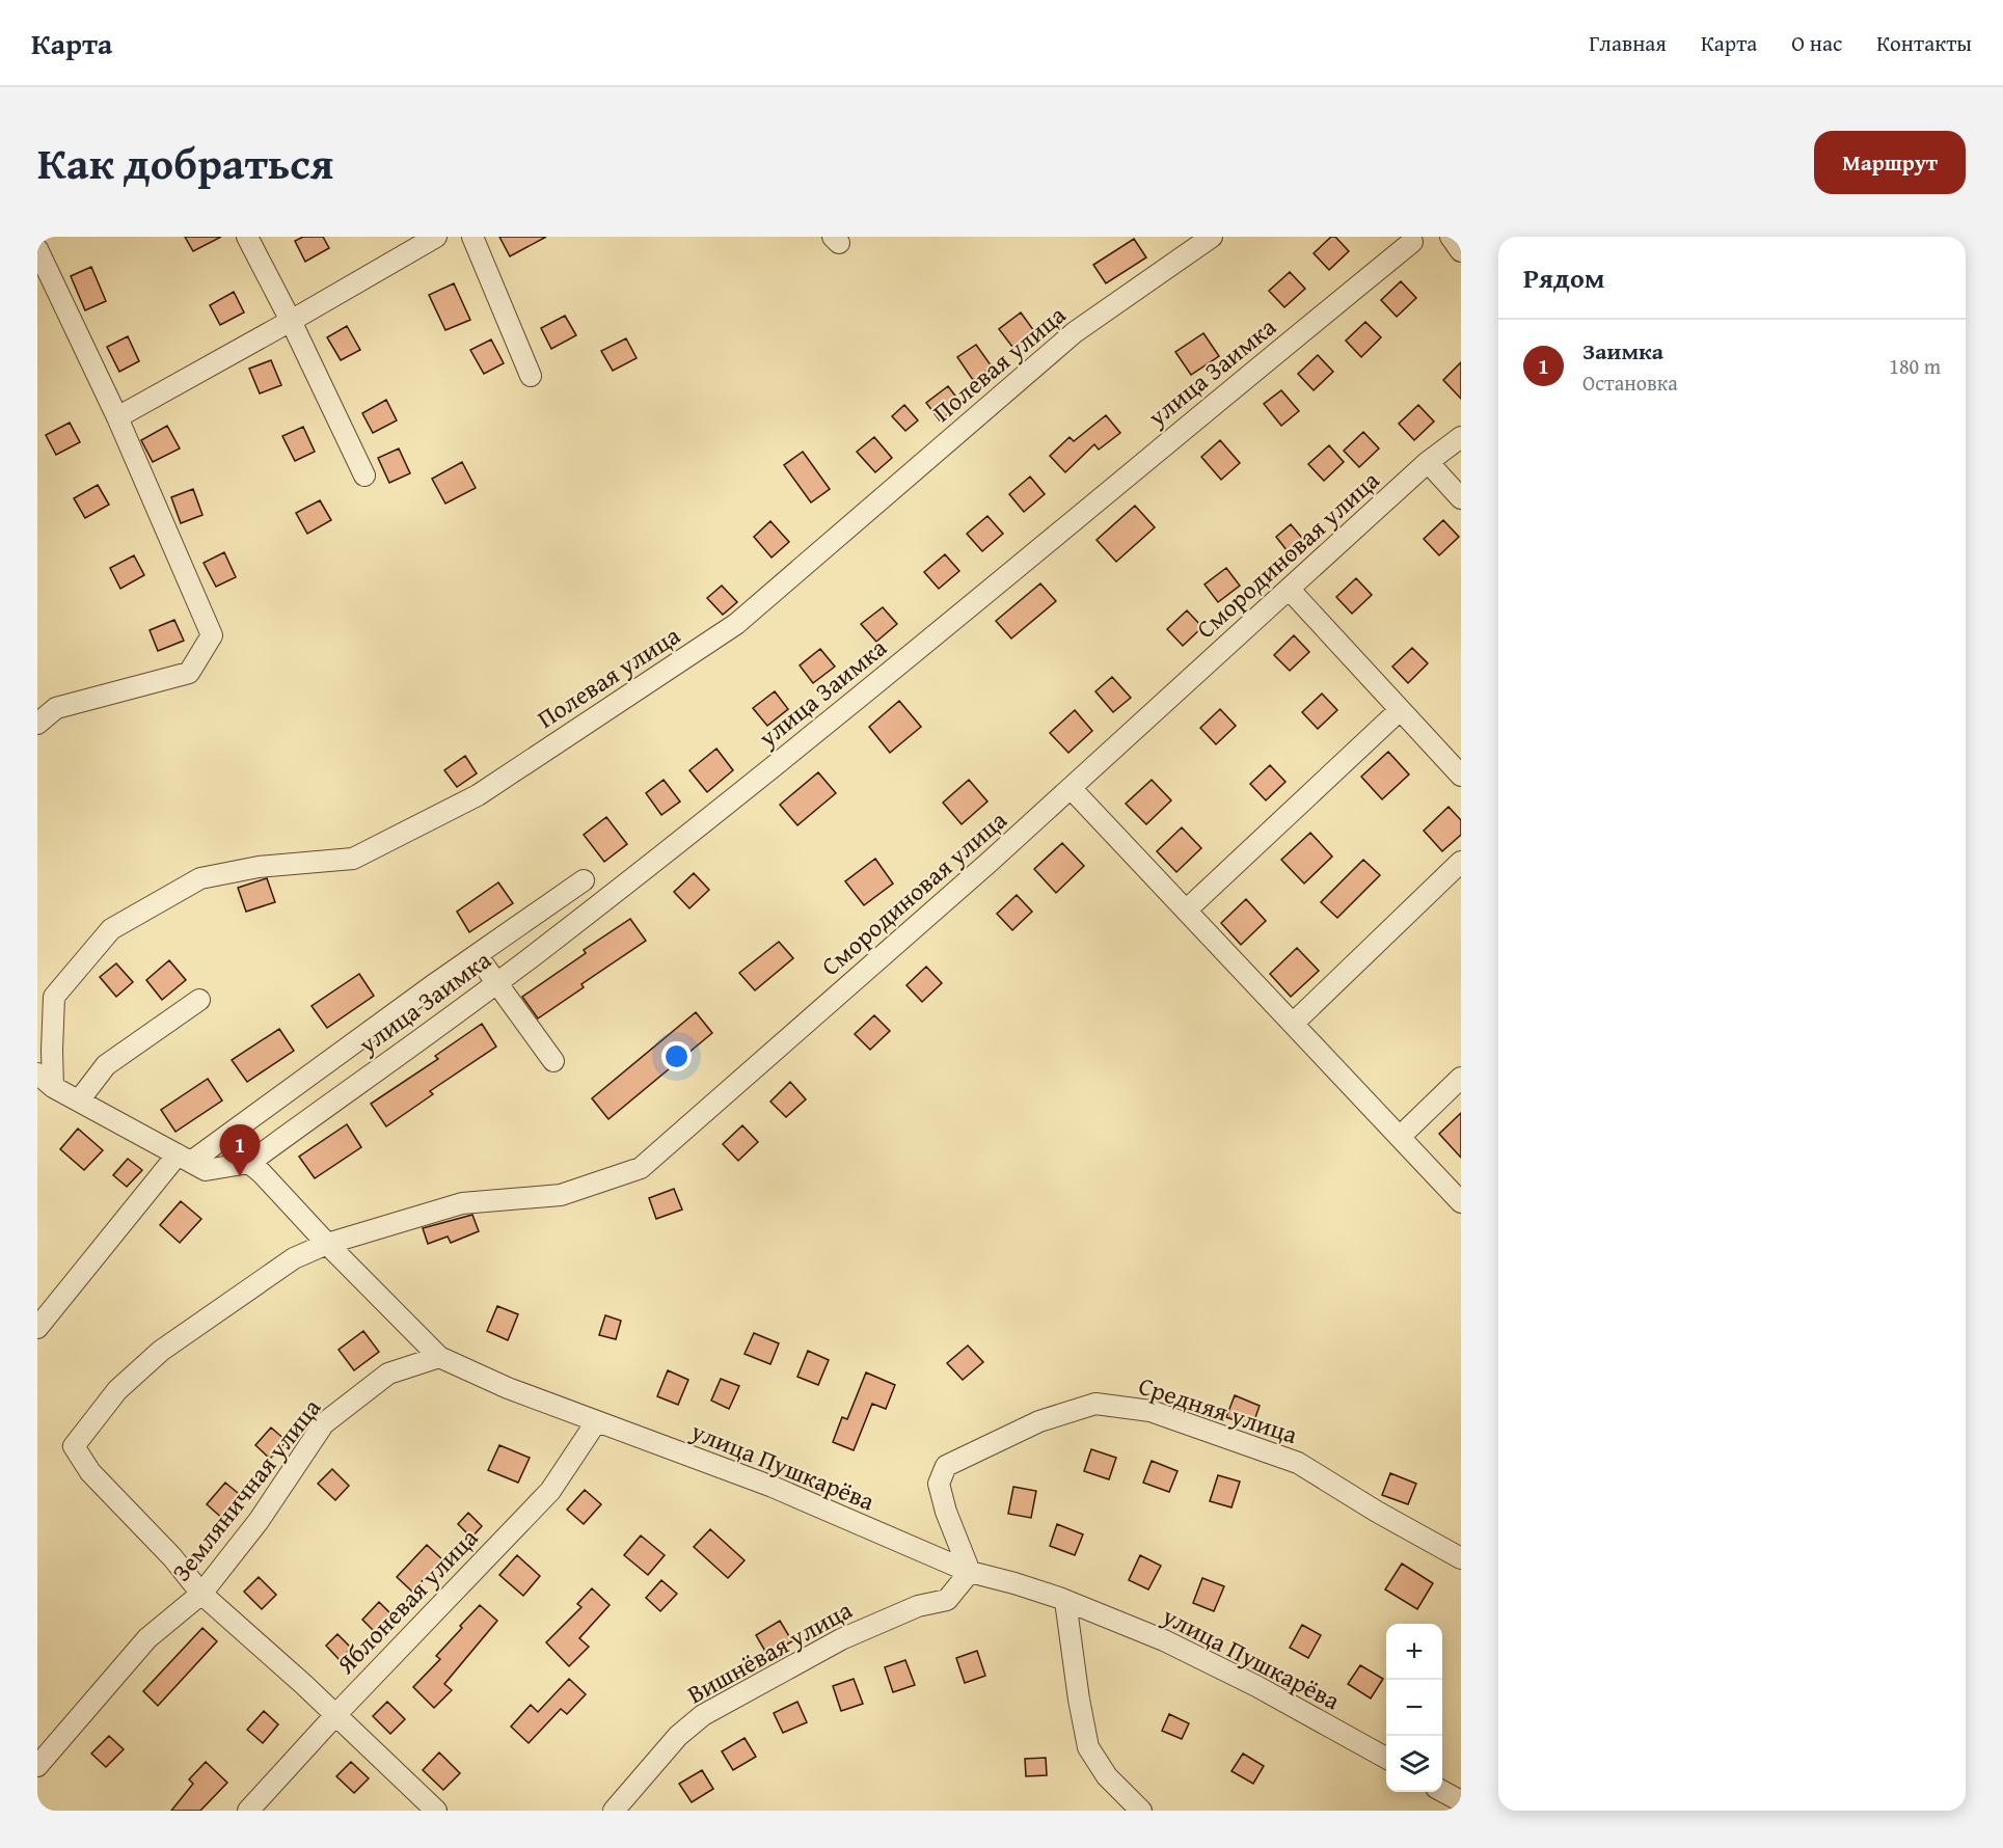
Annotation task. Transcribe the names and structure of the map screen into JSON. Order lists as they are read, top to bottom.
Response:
{
  "streets": {
    "street": [
      "Полевая улица",
      "улица Заимка",
      "Смородиновая улица",
      "Средняя улица",
      "улица Пушкарёва",
      "Земляничная улица",
      "Яблоневая улица",
      "Вишнёвая улица"
    ]
  },
  "crossings": [
    ["улица Заимка", "улица Пушкарёва"],
    ["Смородиновая улица", "улица Пушкарёва"],
    ["Смородиновая улица", "Земляничная улица"],
    ["Средняя улица", "улица Пушкарёва"],
    ["Средняя улица", "Вишнёвая улица"],
    ["улица Пушкарёва", "Земляничная улица"],
    ["улица Пушкарёва", "Яблоневая улица"],
    ["улица Пушкарёва", "Вишнёвая улица"]
  ],
  "page": {
    "header": "Карта",
    "nav": [
      "Главная",
      "Карта",
      "О нас",
      "Контакты"
    ],
    "title": "Как добраться",
    "buttons": "Маршрут",
    "heading": "Рядом",
    "list": [
      {
        "mark": "1",
        "name": "Заимка",
        "note": "Остановка",
        "value": "180 m"
      }
    ],
    "pins": "1",
    "map_buttons": ["+", "−"]
  }
}
